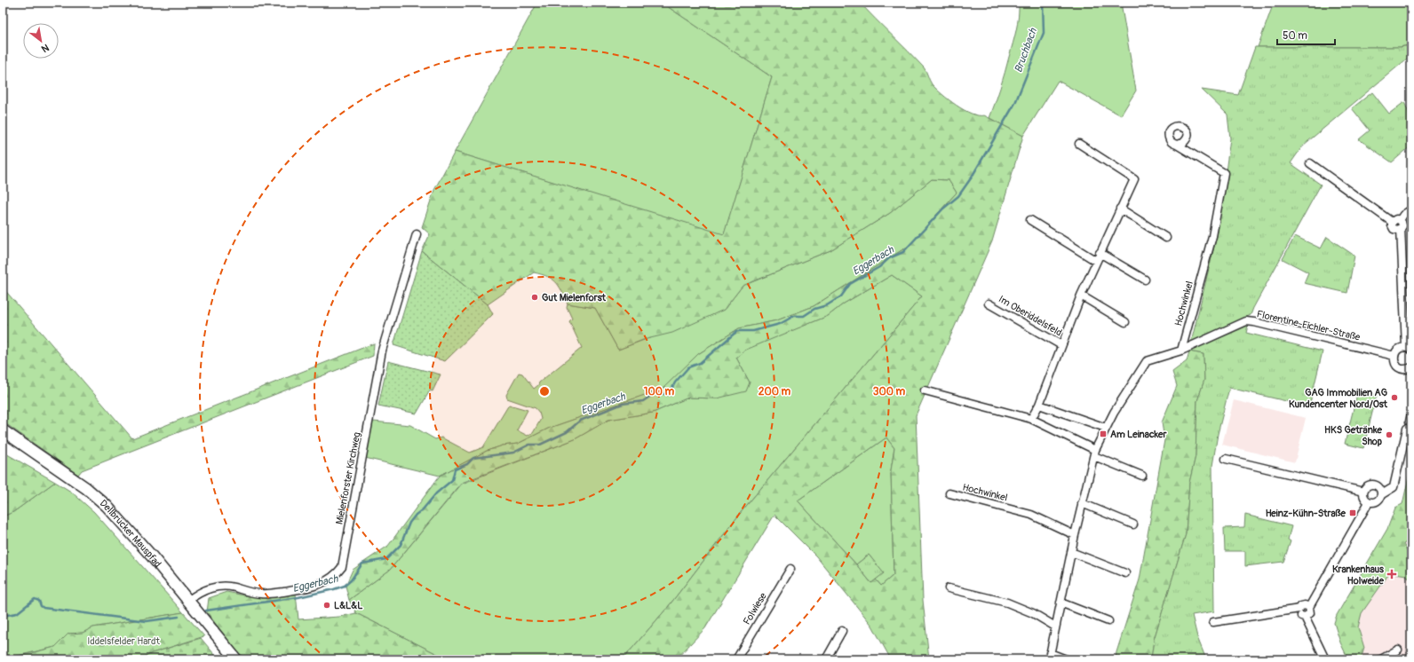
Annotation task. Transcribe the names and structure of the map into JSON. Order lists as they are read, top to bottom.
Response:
{
  "streets": {
    "main road": ["Dellbrücker Mauspfad"],
    "street": [
      "Hochwinkel",
      "Im Oberiddelsfeld",
      "Florentine-Eichler-Straße",
      "Mielenforster Kirchweg",
      "Folwiese"
    ]
  },
  "crossings": [
    ["Hochwinkel", "Florentine-Eichler-Straße"],
    ["Mielenforster Kirchweg", "Dellbrücker Mauspfad"]
  ],
  "water": ["Bruchbach", "Eggerbach"],
  "parks": ["Iddelsfelder Hardt"],
  "places": {
    "other": [
      "Gut Mielenforst",
      "GAG Immobilien AG Kundencenter Nord/Ost",
      "HKS Getränke Shop",
      "L&L&L"
    ],
    "transit": ["Am Leinacker", "Heinz-Kühn-Straße"],
    "health": ["Krankenhaus Holweide"]
  },
  "scale_bar": "50 m",
  "north": "bottom right",
  "rings": ["100 m", "200 m", "300 m"]
}
